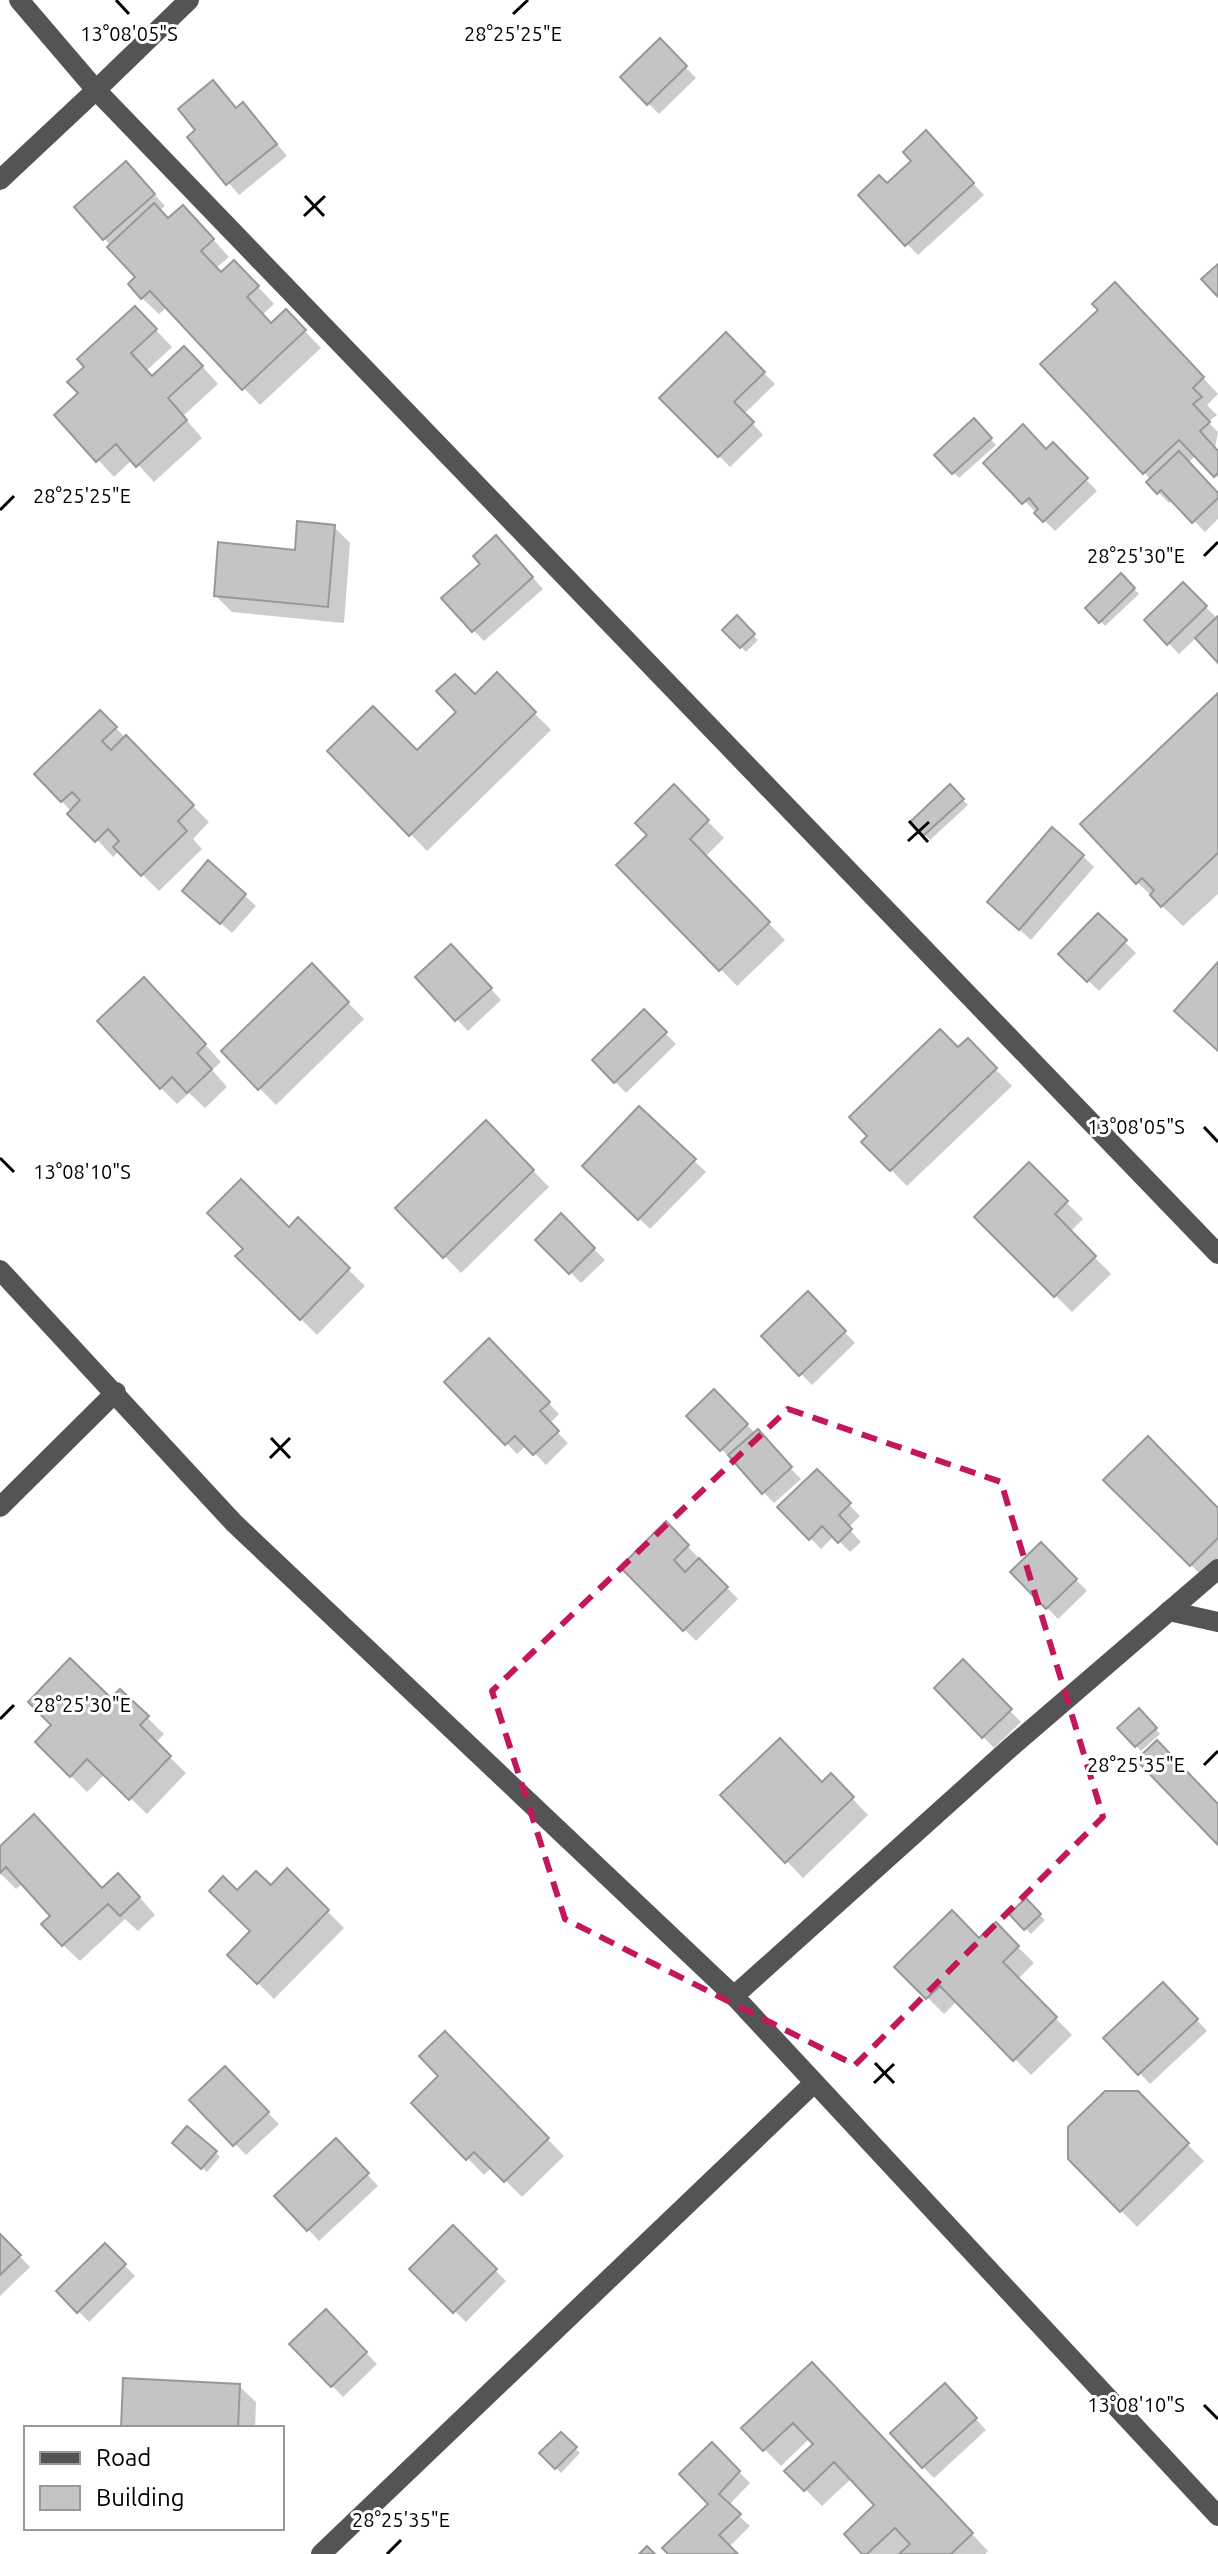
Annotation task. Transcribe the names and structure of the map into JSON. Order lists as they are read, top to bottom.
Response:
{
  "legend": ["Road", "Building"],
  "coordinates": [
    "28°25'25\"E",
    "13°08'05\"S",
    "28°25'30\"E",
    "13°08'10\"S",
    "28°25'35\"E"
  ]
}
